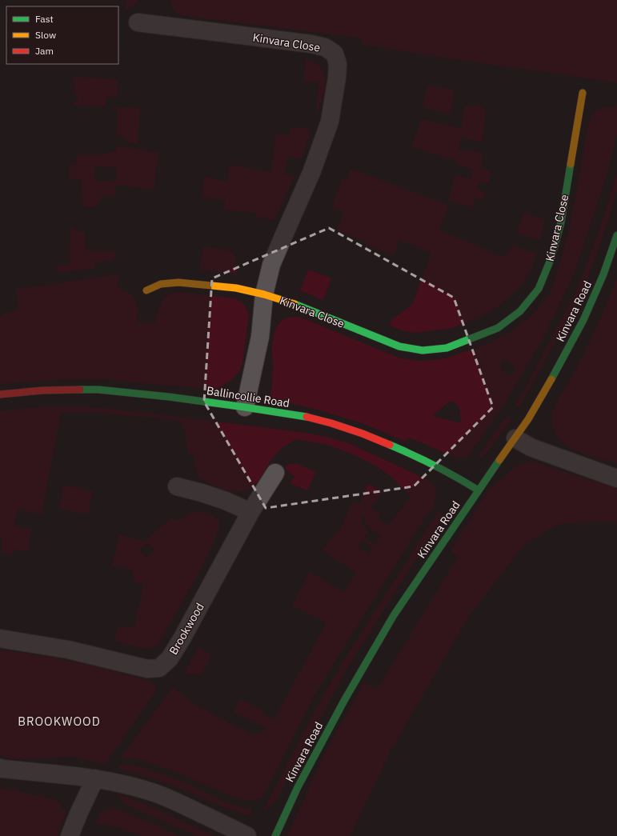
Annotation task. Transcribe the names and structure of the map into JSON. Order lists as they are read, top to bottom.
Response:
{
  "streets": {
    "street": [
      "Kinvara Close",
      "Kinvara Road",
      "Ballincollie Road",
      "Brookwood"
    ]
  },
  "crossings": [
    ["Kinvara Close", "Ballincollie Road"],
    ["Kinvara Road", "Ballincollie Road"]
  ],
  "districts": ["BROOKWOOD"],
  "legend": ["Fast", "Slow", "Jam"]
}
